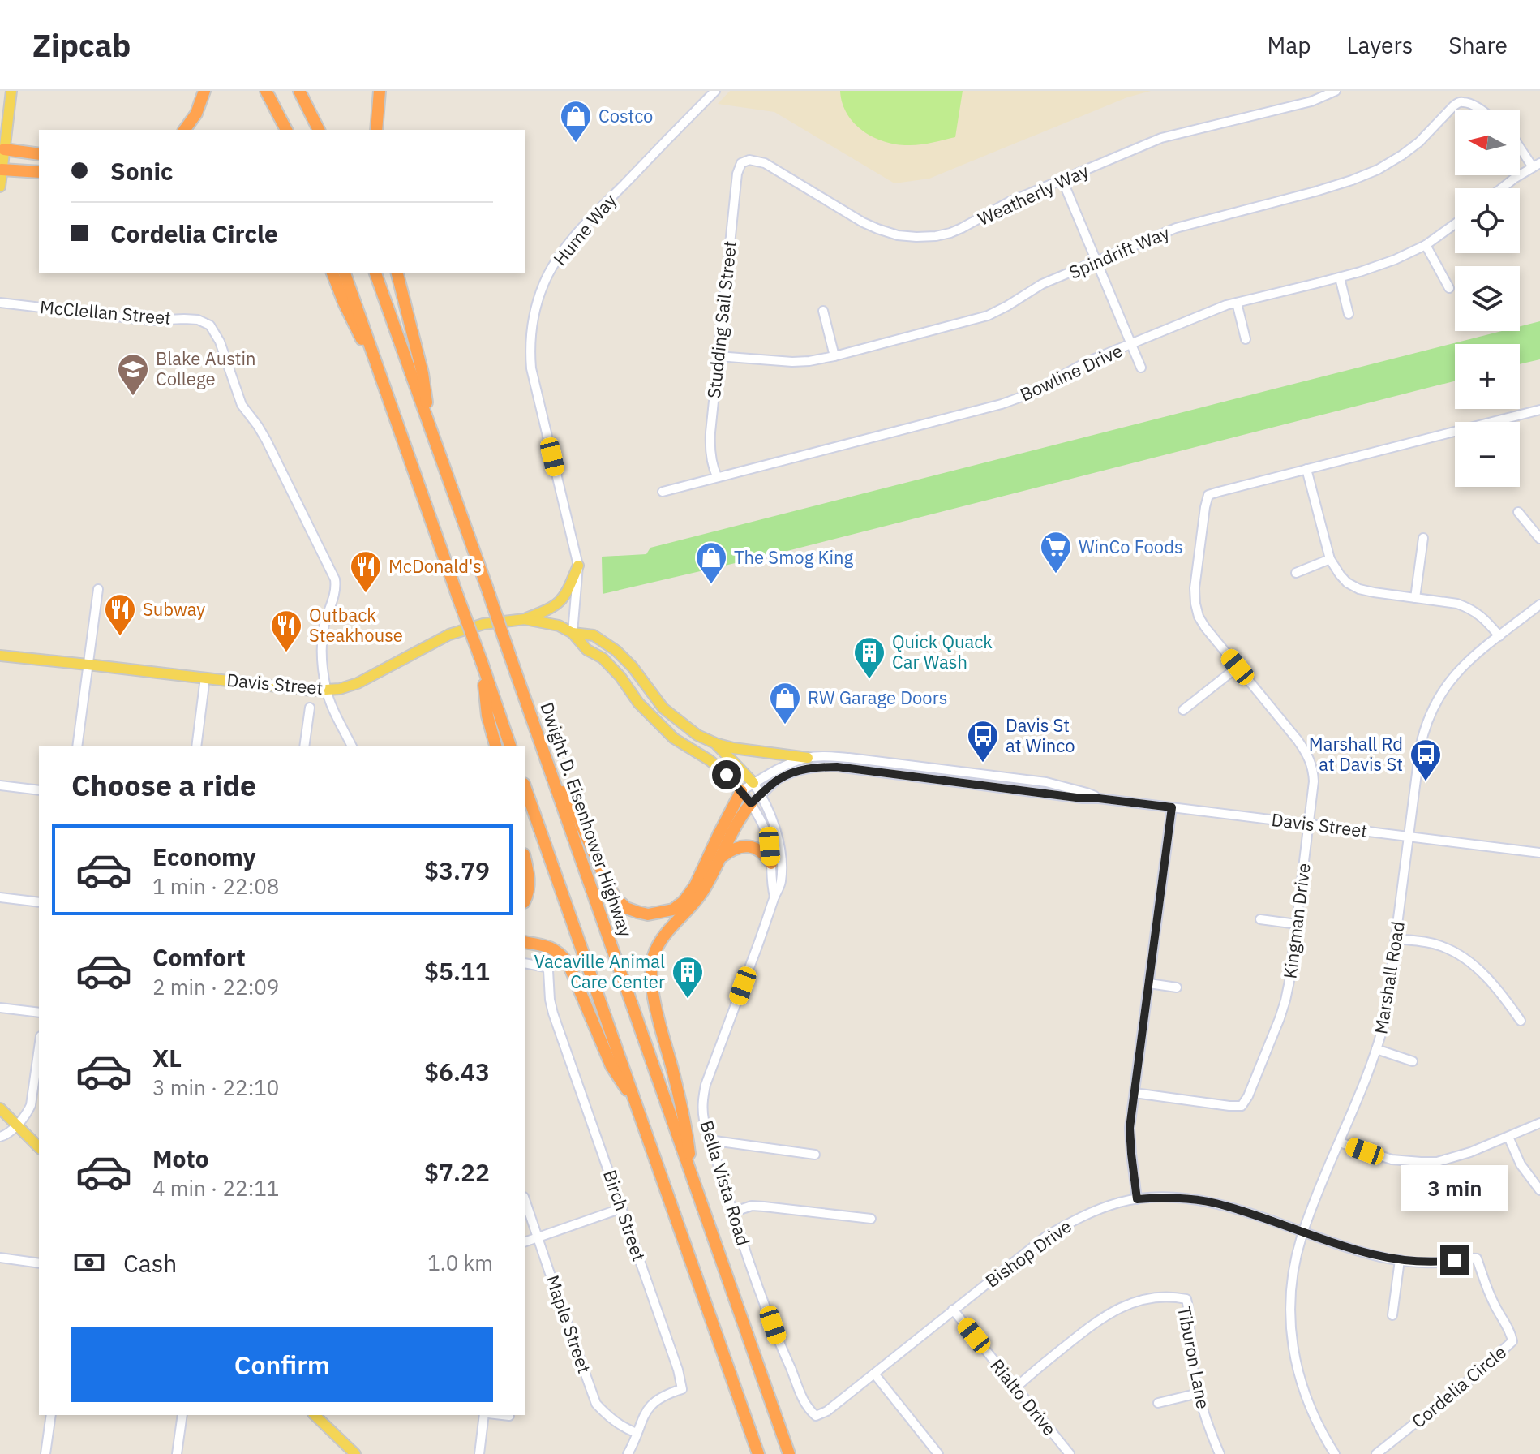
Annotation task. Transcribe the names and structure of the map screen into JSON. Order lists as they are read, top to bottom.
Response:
{
  "streets": {
    "highway": ["Dwight D. Eisenhower Highway"],
    "main road": ["Davis Street"],
    "street": [
      "Weatherly Way",
      "Hume Way",
      "Spindrift Way",
      "McClellan Street",
      "Studding Sail Street",
      "Bowline Drive",
      "Kingman Drive",
      "Marshall Road",
      "Bella Vista Road",
      "Birch Street",
      "Bishop Drive",
      "Maple Street",
      "Tiburon Lane",
      "Cordelia Circle",
      "Rialto Drive"
    ]
  },
  "crossings": [
    ["Weatherly Way", "Studding Sail Street"],
    ["Hume Way", "Davis Street"],
    ["Spindrift Way", "Studding Sail Street"],
    ["McClellan Street", "Davis Street"],
    ["Studding Sail Street", "Bowline Drive"],
    ["Davis Street", "Kingman Drive"],
    ["Davis Street", "Marshall Road"],
    ["Davis Street", "Bella Vista Road"],
    ["Marshall Road", "Bishop Drive"],
    ["Marshall Road", "Cordelia Circle"],
    ["Bella Vista Road", "Bishop Drive"],
    ["Birch Street", "Maple Street"],
    ["Bishop Drive", "Cordelia Circle"],
    ["Bishop Drive", "Rialto Drive"],
    ["Tiburon Lane", "Rialto Drive"]
  ],
  "places": {
    "shop": ["Costco", "The Smog King", "RW Garage Doors"],
    "school or university": ["Blake Austin College"],
    "supermarket": ["WinCo Foods"],
    "restaurant": ["McDonald's", "Subway", "Outback Steakhouse"],
    "building": ["Quick Quack Car Wash", "Vacaville Animal Care Center"],
    "bus stop": ["Davis St at Winco", "Marshall Rd at Davis St"]
  },
  "north": "left",
  "page": {
    "header": "Zipcab",
    "nav": ["Map", "Layers", "Share"],
    "map_buttons": ["+", "−"],
    "banner": ["Sonic", "Cordelia Circle"],
    "heading": "Choose a ride",
    "list": [
      {
        "name": "Economy",
        "note": "1 min · 22:08",
        "value": "$3.79"
      },
      {
        "name": "Comfort",
        "note": "2 min · 22:09",
        "value": "$5.11"
      },
      {
        "name": "XL",
        "note": "3 min · 22:10",
        "value": "$6.43"
      },
      {
        "name": "Moto",
        "note": "4 min · 22:11",
        "value": "$7.22"
      }
    ],
    "bubble": "3 min",
    "pay": ["Cash", "1.0 km"],
    "buttons": "Confirm"
  }
}
